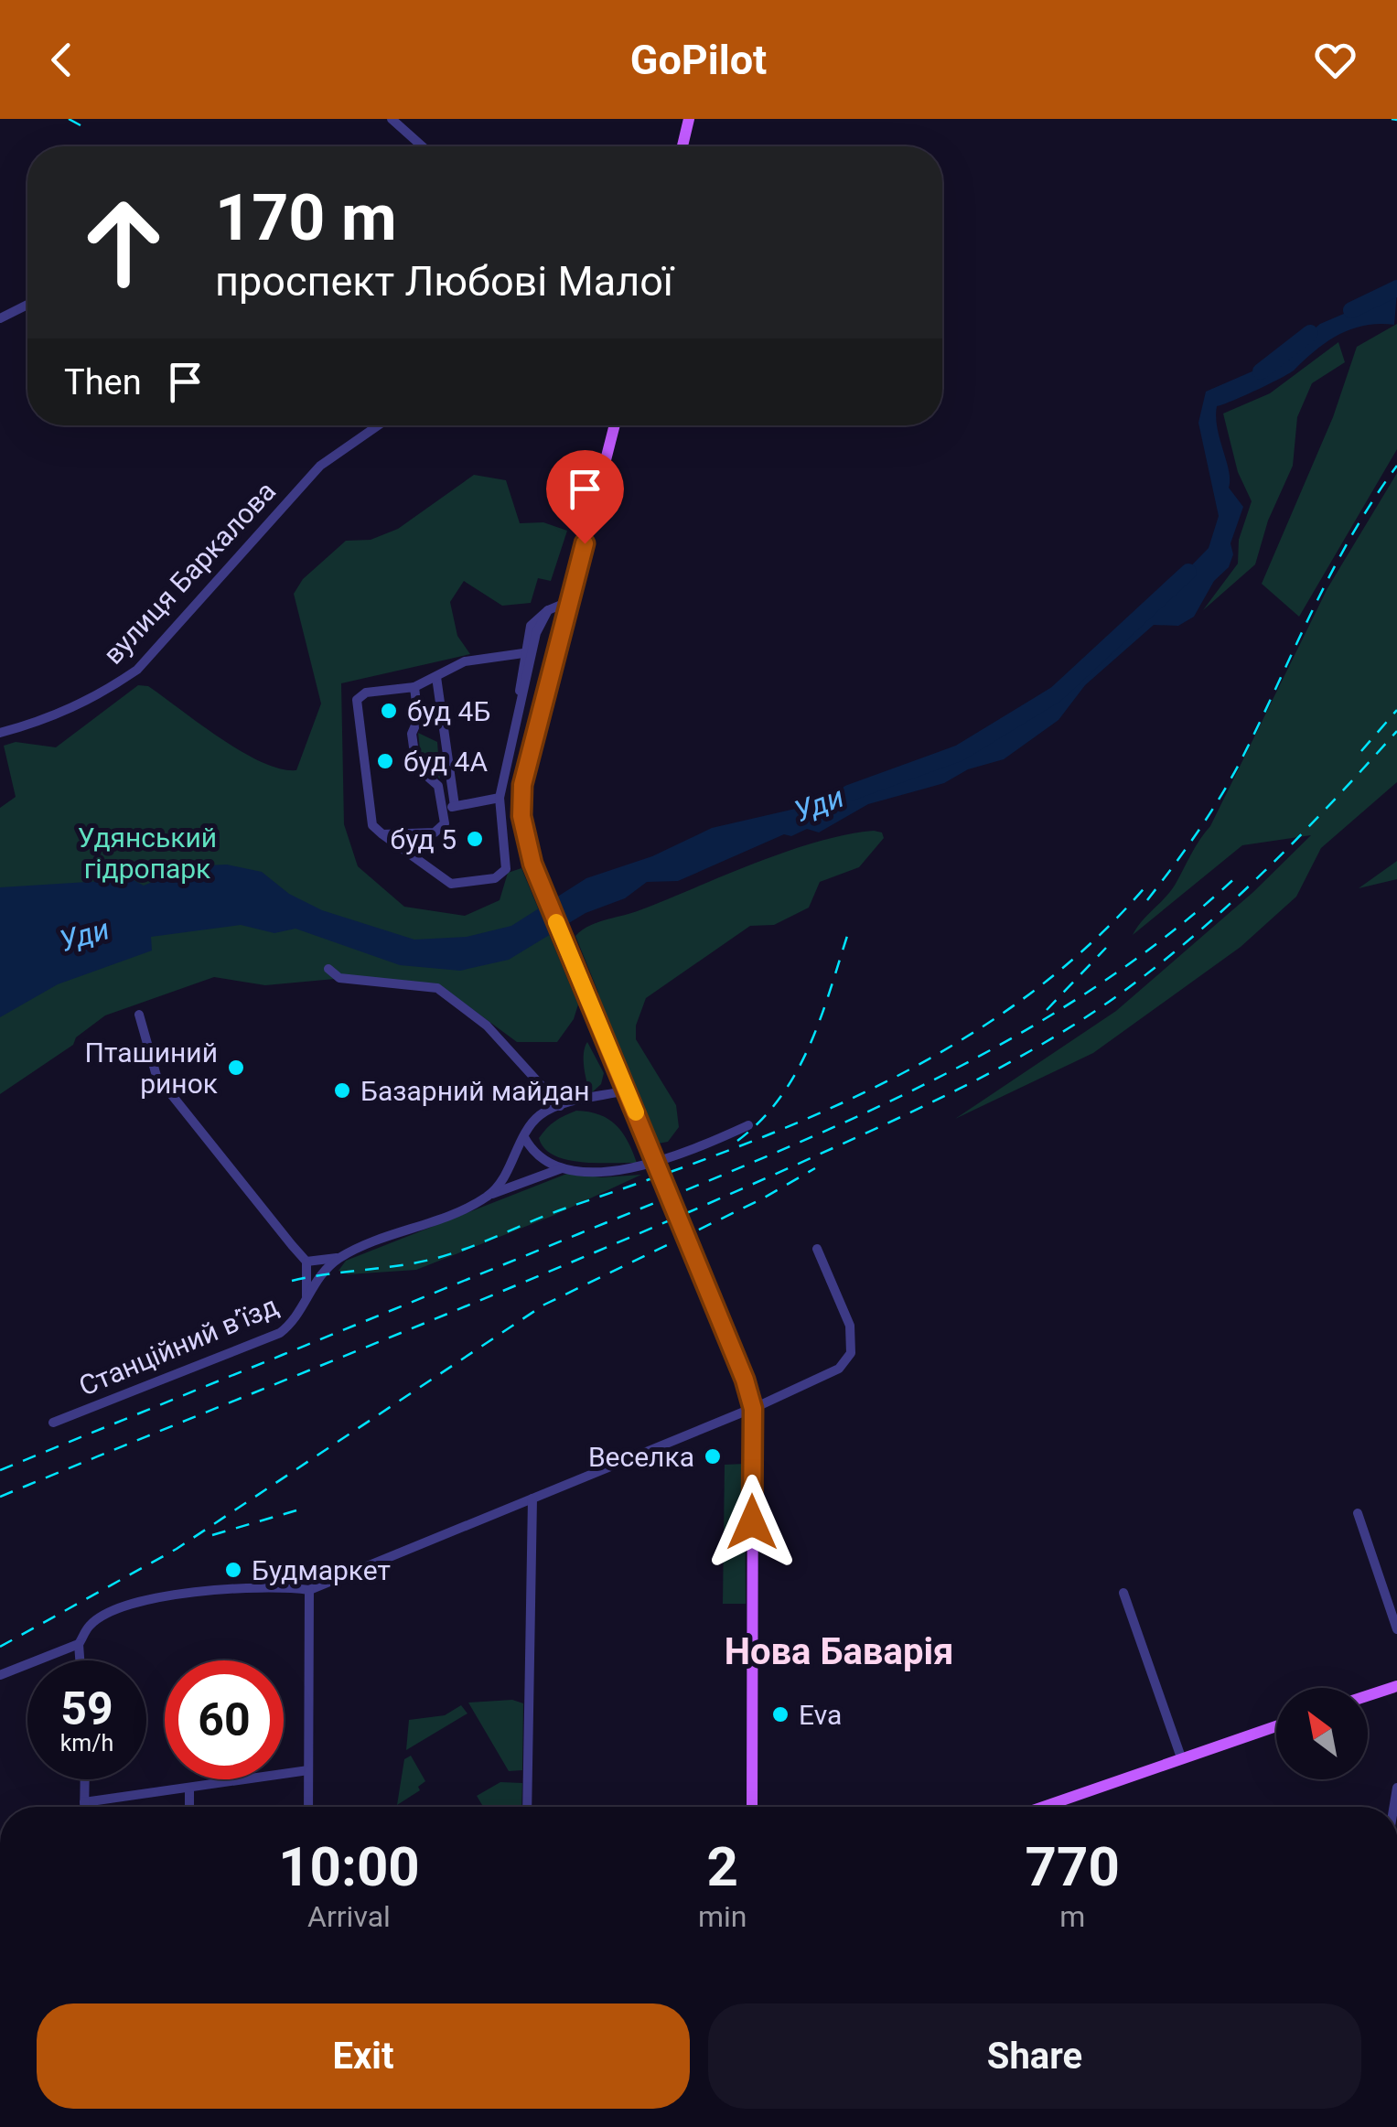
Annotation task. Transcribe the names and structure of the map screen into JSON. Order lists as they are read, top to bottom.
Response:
{
  "streets": {
    "street": ["вулиця Баркалова", "Станційний в’їзд"]
  },
  "districts": ["Нова Баварія"],
  "water": ["Уди"],
  "parks": ["Удянський гідропарк"],
  "places": [
    "буд 4Б",
    "буд 4А",
    "буд 5",
    "Пташиний ринок",
    "Базарний майдан",
    "Веселка",
    "Будмаркет",
    "Eva"
  ],
  "north": "top left",
  "page": {
    "header": "GoPilot",
    "turn": ["170 m", "проспект Любові Малої"],
    "then": "Then",
    "speed": "59 km/h",
    "limit": "60",
    "eta": [
      "10:00",
      "Arrival",
      "2",
      "min",
      "770",
      "m"
    ],
    "buttons": ["Exit", "Share"]
  }
}
